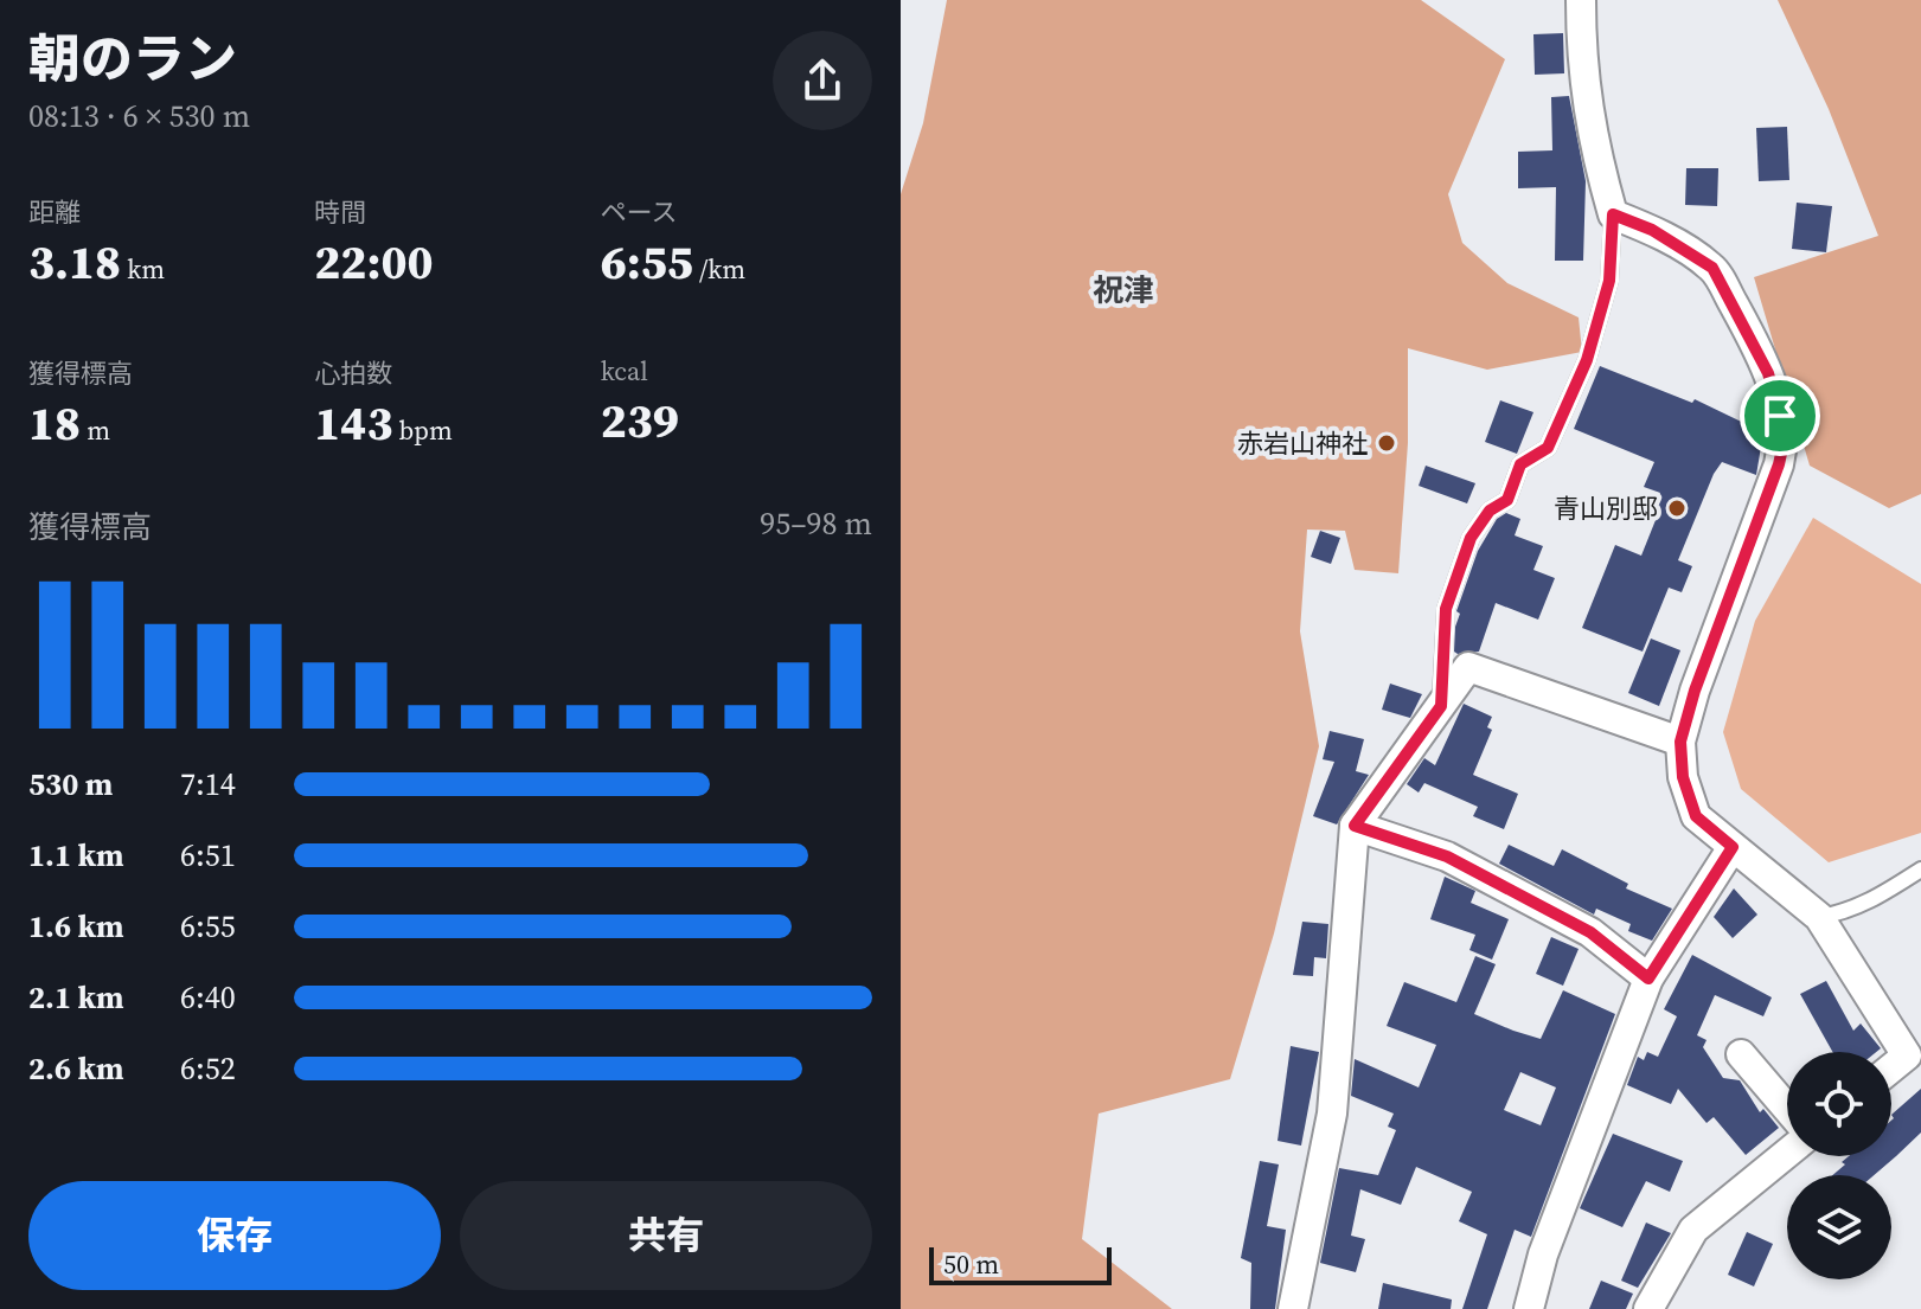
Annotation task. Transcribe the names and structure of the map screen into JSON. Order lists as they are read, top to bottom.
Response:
{
  "districts": ["祝津"],
  "places": ["赤岩山神社", "青山別邸"],
  "scale_bar": "50 m",
  "page": {
    "heading": ["朝のラン", "08:13 · 6 × 530 m"],
    "stats": [
      ["距離", "3.18 km"],
      ["時間", "22:00"],
      ["ペース", "6:55 /km"],
      ["獲得標高", "18 m"],
      ["心拍数", "143 bpm"],
      ["kcal", "239"]
    ],
    "chart": ["獲得標高", "95–98 m"],
    "list": [
      {
        "name": "530 m",
        "note": "7:14"
      },
      {
        "name": "1.1 km",
        "note": "6:51"
      },
      {
        "name": "1.6 km",
        "note": "6:55"
      },
      {
        "name": "2.1 km",
        "note": "6:40"
      },
      {
        "name": "2.6 km",
        "note": "6:52"
      }
    ],
    "buttons": ["保存", "共有"],
    "scale": "50 m"
  }
}
